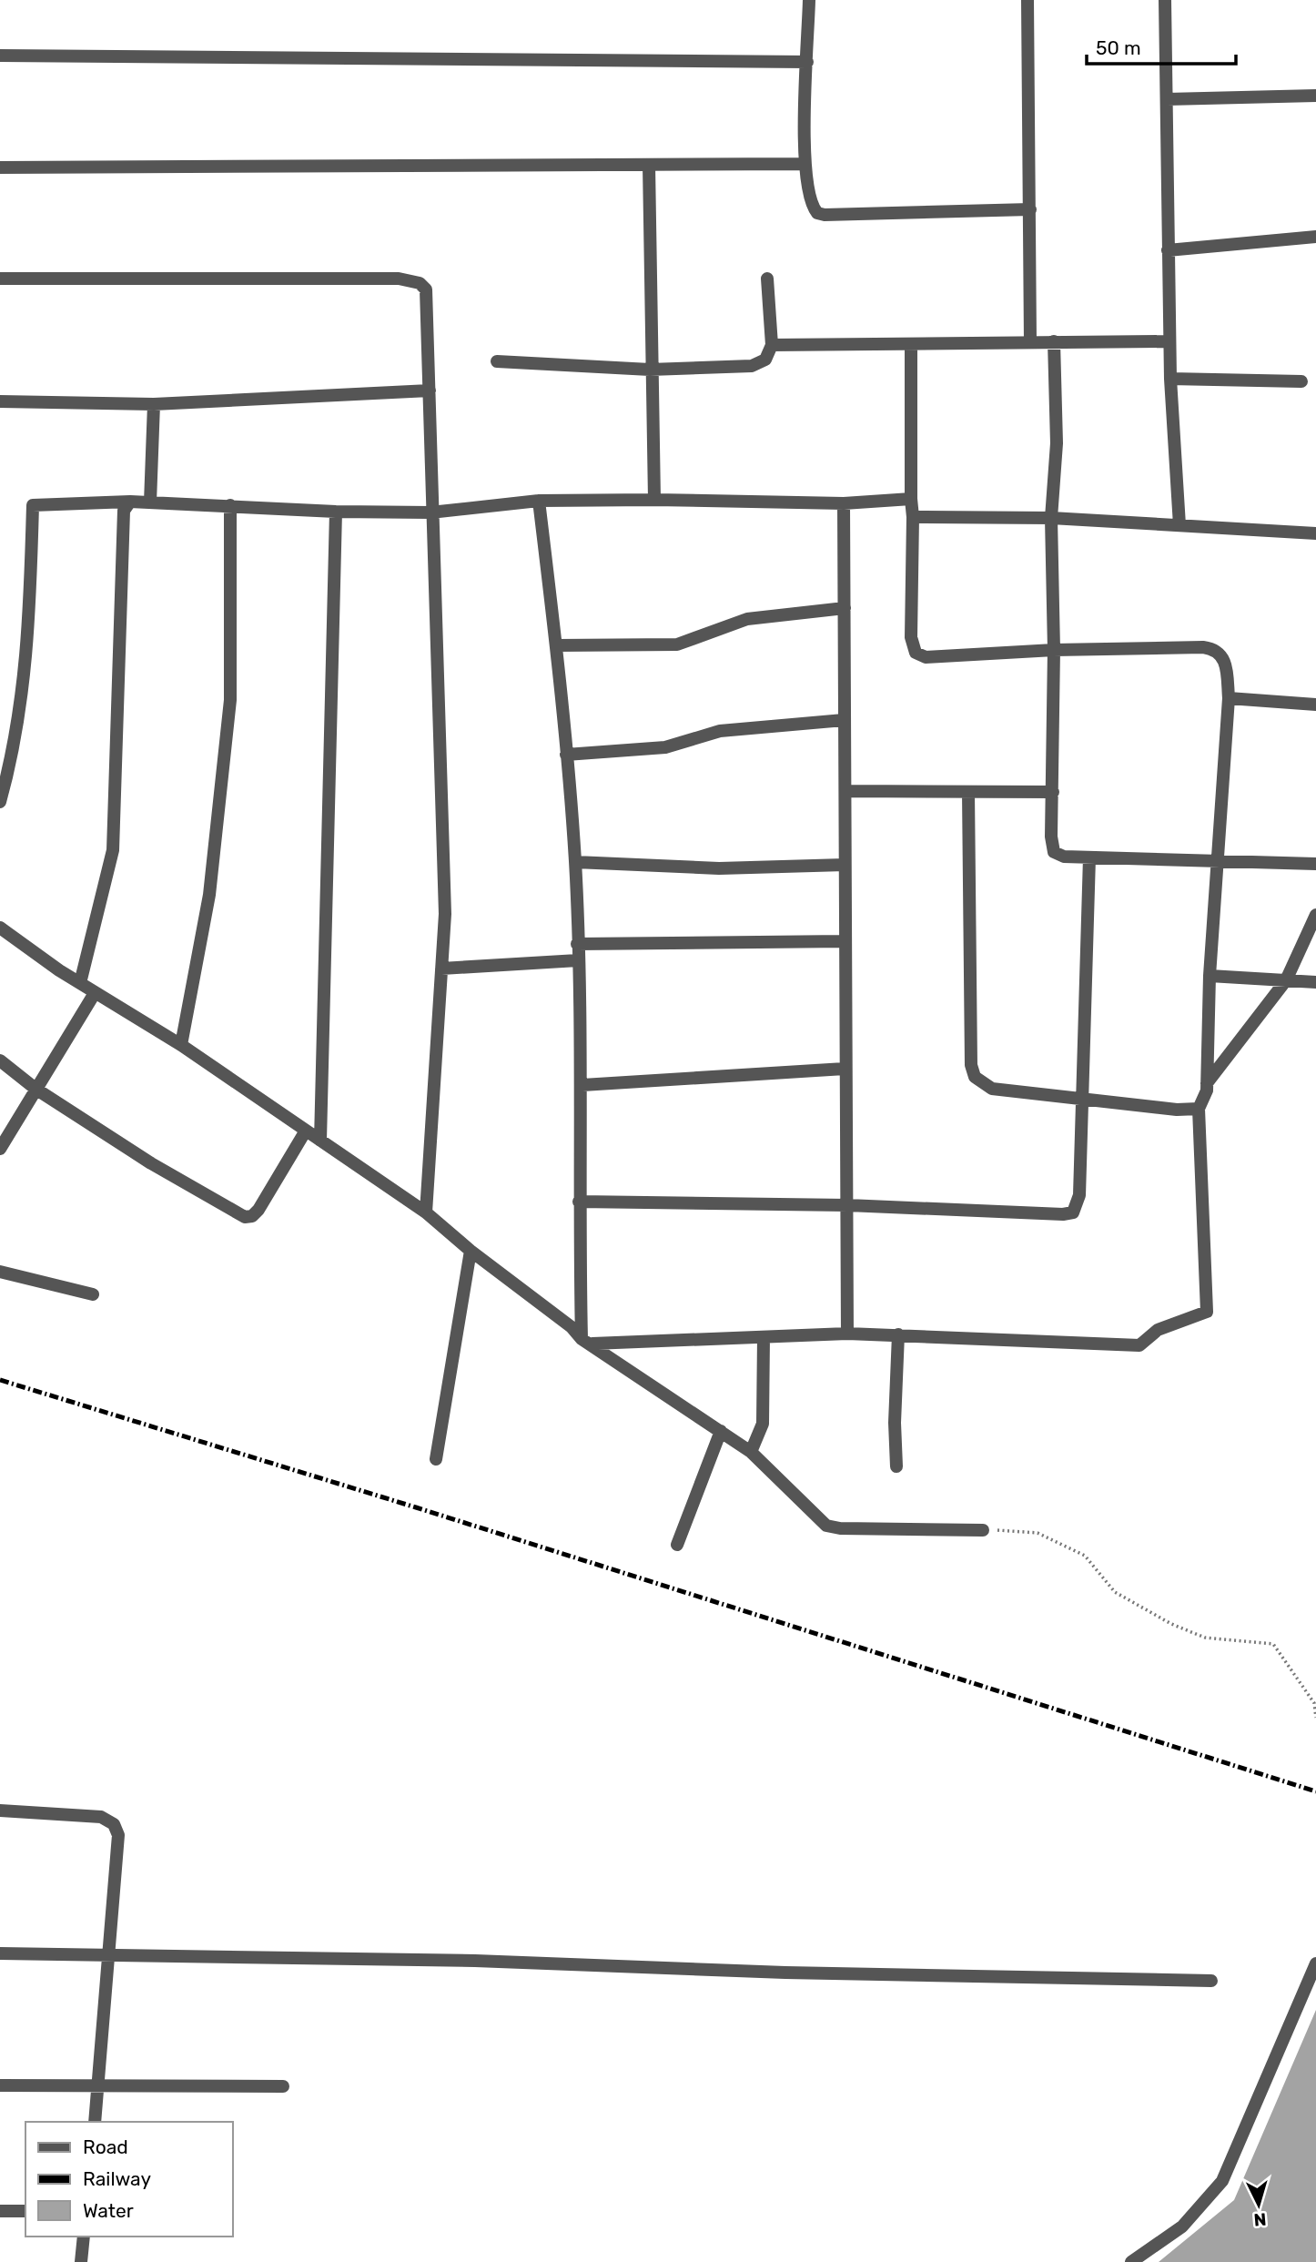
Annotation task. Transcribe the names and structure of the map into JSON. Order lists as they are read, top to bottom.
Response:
{
  "legend": ["Road", "Railway", "Water"],
  "scale_bar": "50 m",
  "north": "bottom"
}
